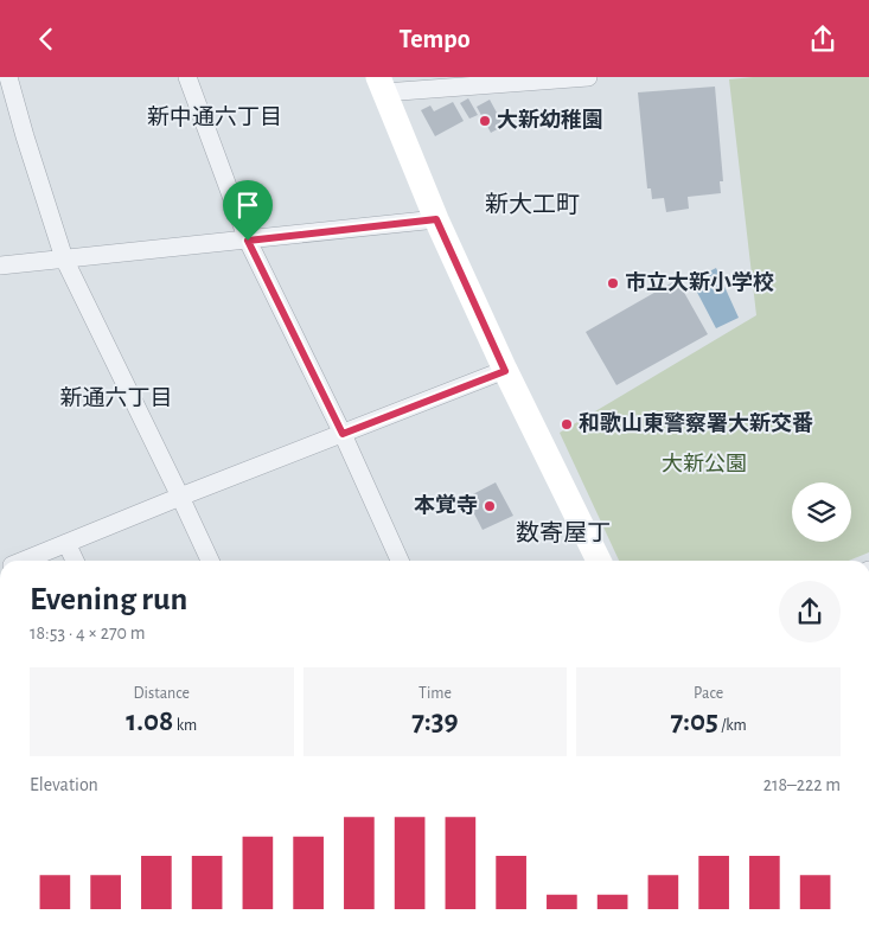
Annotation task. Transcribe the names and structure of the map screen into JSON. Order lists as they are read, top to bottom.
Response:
{
  "districts": [
    "新中通六丁目",
    "新大工町",
    "新通六丁目",
    "数寄屋丁"
  ],
  "parks": ["大新公園"],
  "places": [
    "大新幼稚園",
    "市立大新小学校",
    "和歌山東警察署大新交番",
    "本覚寺"
  ],
  "page": {
    "header": "Tempo",
    "heading": ["Evening run", "18:53 · 4 × 270 m"],
    "stats": [
      ["Distance", "1.08 km"],
      ["Time", "7:39"],
      ["Pace", "7:05 /km"]
    ],
    "chart": ["Elevation", "218–222 m"]
  }
}
